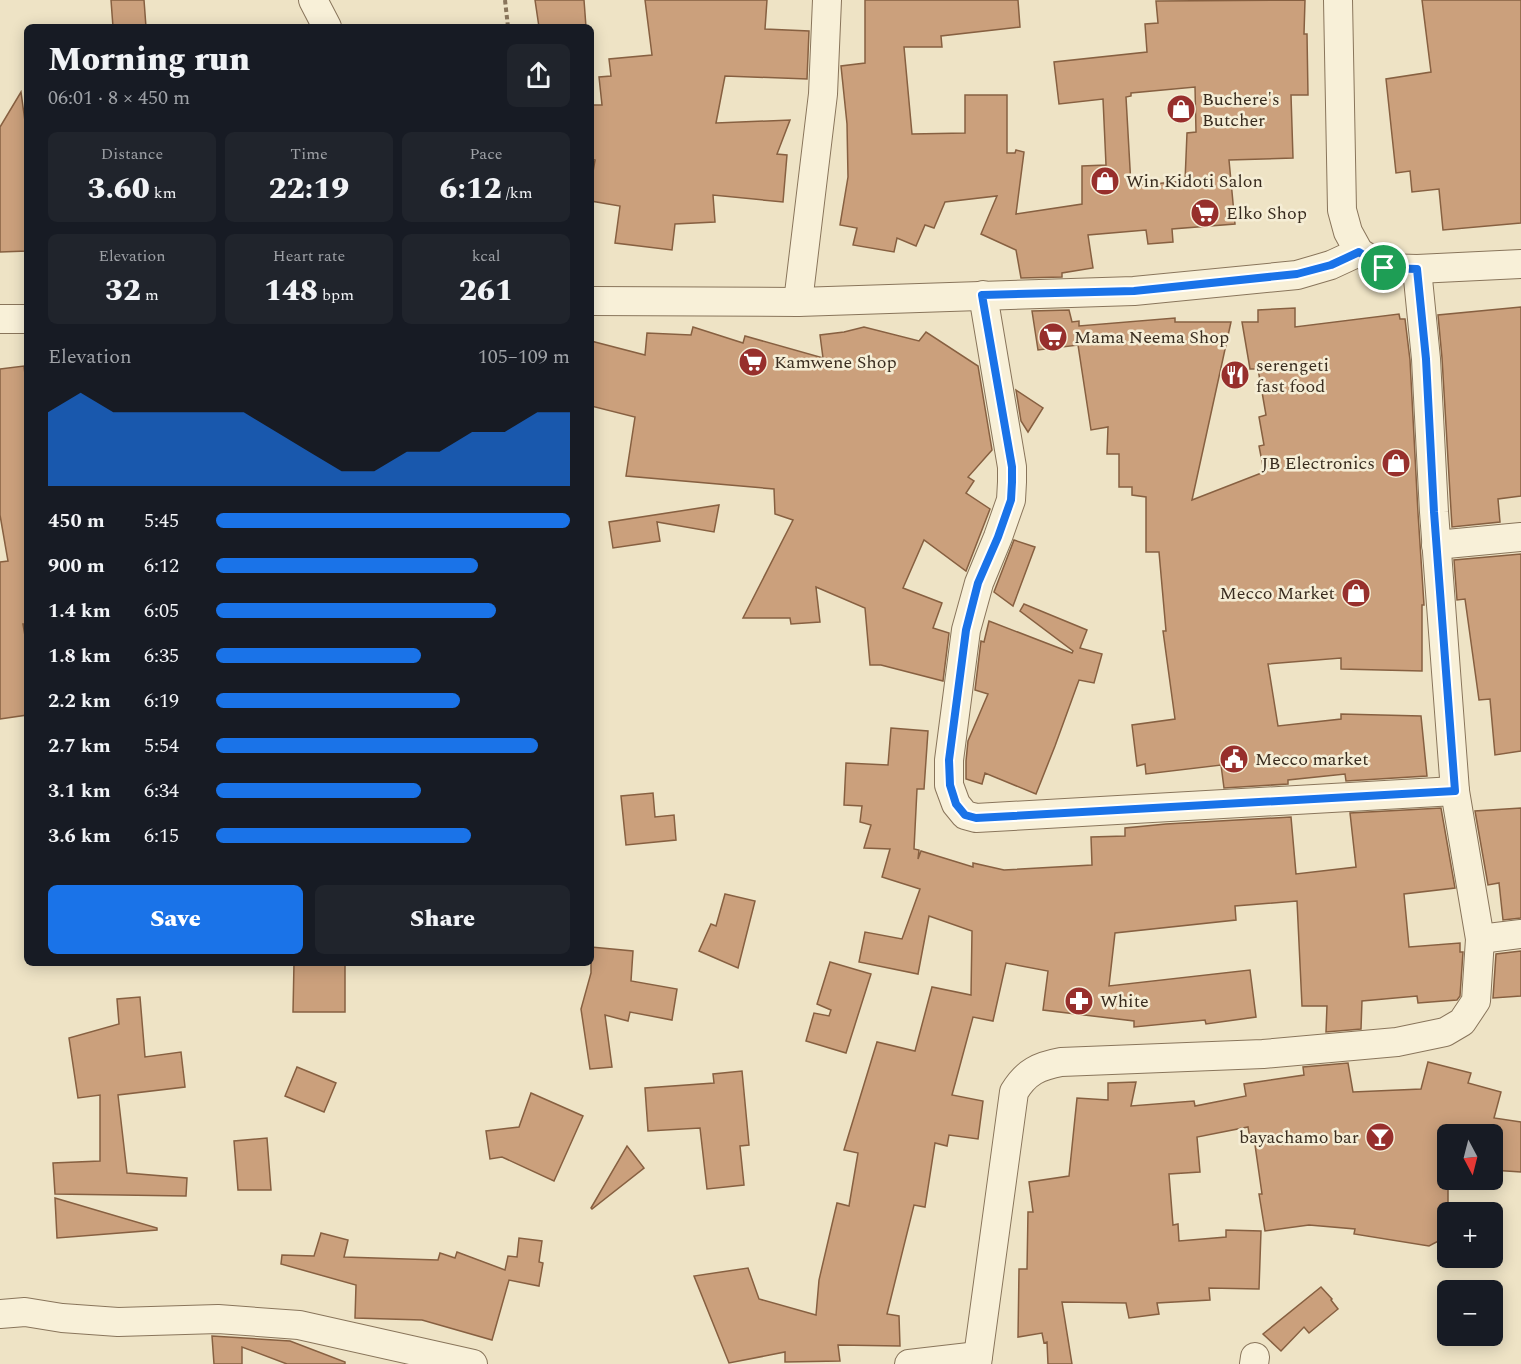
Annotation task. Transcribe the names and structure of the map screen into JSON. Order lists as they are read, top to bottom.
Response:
{
  "places": {
    "shop": [
      "Buchere's Butcher",
      "Win Kidoti Salon",
      "JB Electronics",
      "Mecco Market"
    ],
    "supermarket": ["Elko Shop", "Mama Neema Shop", "Kamwene Shop"],
    "restaurant": ["serengeti fast food"],
    "public building": ["Mecco market"],
    "pharmacy": ["White"],
    "bar": ["bayachamo bar"]
  },
  "north": "bottom",
  "page": {
    "heading": ["Morning run", "06:01 · 8 × 450 m"],
    "stats": [
      ["Distance", "3.60 km"],
      ["Time", "22:19"],
      ["Pace", "6:12 /km"],
      ["Elevation", "32 m"],
      ["Heart rate", "148 bpm"],
      ["kcal", "261"]
    ],
    "chart": ["Elevation", "105–109 m"],
    "list": [
      {
        "name": "450 m",
        "note": "5:45"
      },
      {
        "name": "900 m",
        "note": "6:12"
      },
      {
        "name": "1.4 km",
        "note": "6:05"
      },
      {
        "name": "1.8 km",
        "note": "6:35"
      },
      {
        "name": "2.2 km",
        "note": "6:19"
      },
      {
        "name": "2.7 km",
        "note": "5:54"
      },
      {
        "name": "3.1 km",
        "note": "6:34"
      },
      {
        "name": "3.6 km",
        "note": "6:15"
      }
    ],
    "buttons": ["Save", "Share"],
    "map_buttons": ["+", "−"]
  }
}
